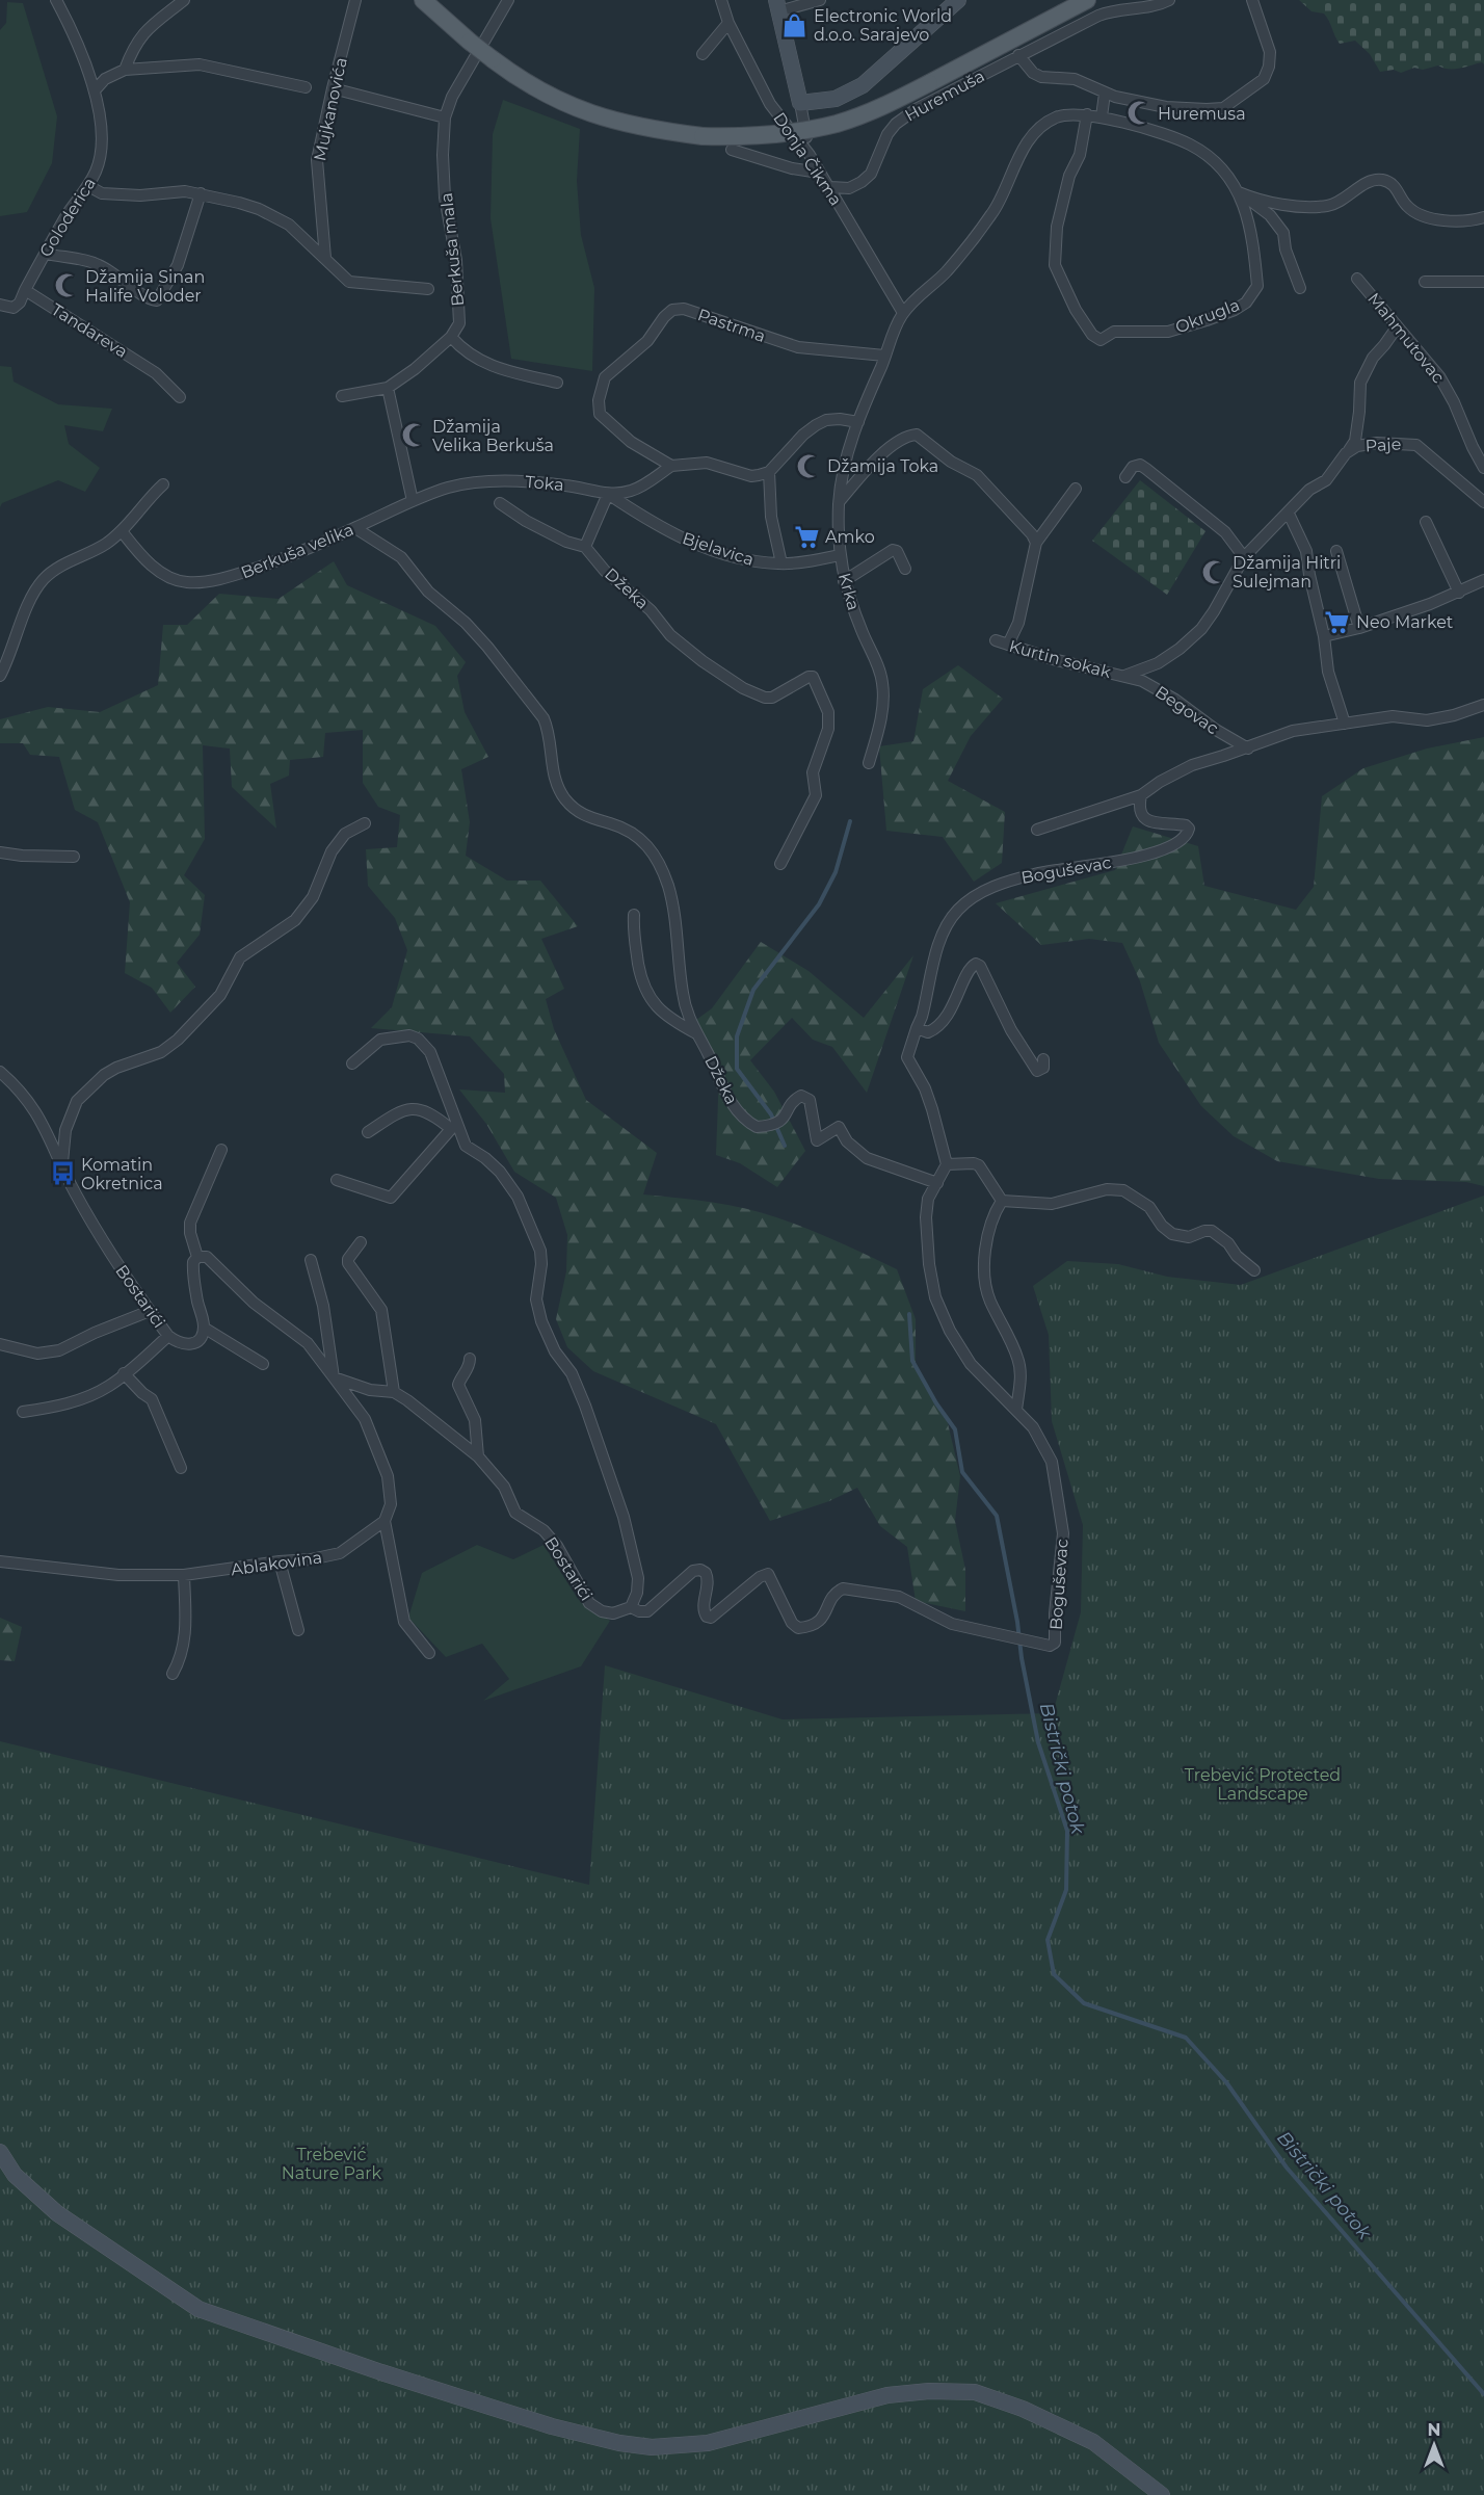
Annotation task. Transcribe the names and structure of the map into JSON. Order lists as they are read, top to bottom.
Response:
{
  "streets": {
    "street": [
      "Huremuša",
      "Mujkanovića",
      "Donja Čikma",
      "Goloderica",
      "Berkuša mala",
      "Okrugla",
      "Pastrma",
      "Tandareva",
      "Mahmutovac",
      "Paje",
      "Toka",
      "Bjelavica",
      "Berkuša velika",
      "Džeka",
      "Krka",
      "Kurtin sokak",
      "Begovac",
      "Boguševac",
      "Bostarići",
      "Ablakovina"
    ]
  },
  "crossings": [
    ["Huremuša", "Donja Čikma"],
    ["Donja Čikma", "Okrugla"],
    ["Donja Čikma", "Krka"],
    ["Goloderica", "Tandareva"],
    ["Okrugla", "Krka"],
    ["Pastrma", "Toka"],
    ["Pastrma", "Krka"],
    ["Paje", "Kurtin sokak"],
    ["Paje", "Begovac"],
    ["Toka", "Bjelavica"],
    ["Toka", "Berkuša velika"],
    ["Bjelavica", "Krka"],
    ["Berkuša velika", "Džeka"],
    ["Džeka", "Boguševac"],
    ["Kurtin sokak", "Begovac"],
    ["Boguševac", "Bostarići"]
  ],
  "water": ["Bistrički potok"],
  "parks": ["Trebević Protected Landscape", "Trebević Nature Park"],
  "places": {
    "shop": ["Electronic World d.o.o. Sarajevo"],
    "mosque": [
      "Huremusa",
      "Džamija Sinan Halife Voloder",
      "Džamija Velika Berkuša",
      "Džamija Toka",
      "Džamija Hitri Sulejman"
    ],
    "supermarket": ["Amko", "Neo Market"],
    "bus stop": ["Komatin Okretnica"]
  },
  "north": "top"
}
